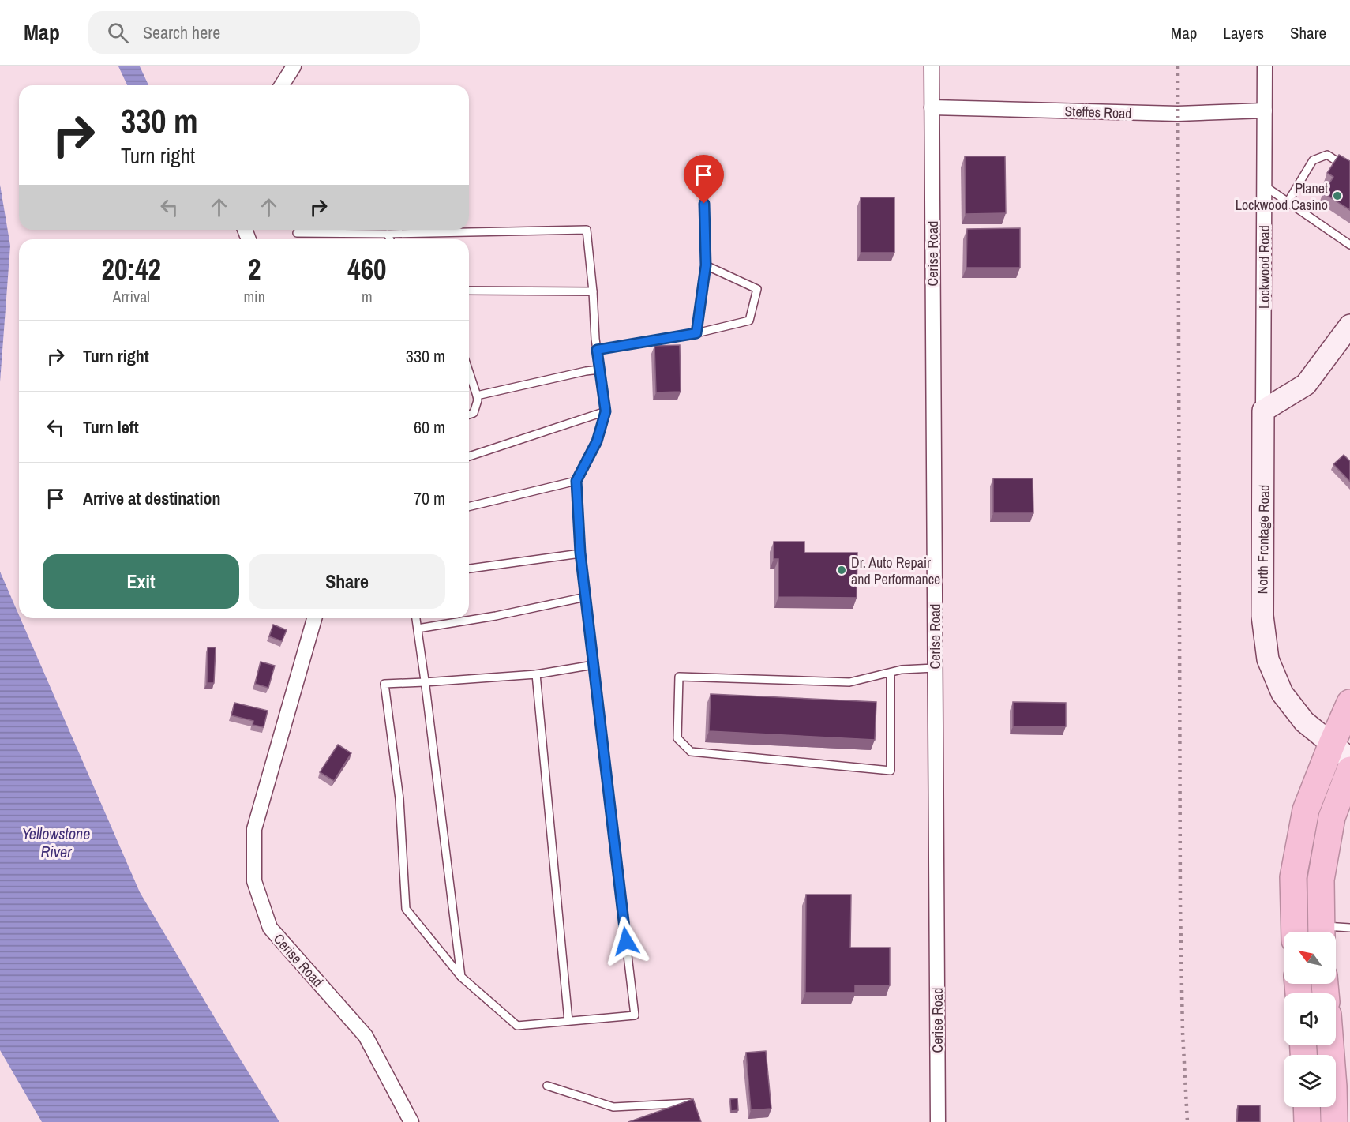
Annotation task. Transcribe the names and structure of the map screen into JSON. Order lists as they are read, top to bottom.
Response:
{
  "streets": {
    "street": [
      "Steffes Road",
      "Cerise Road",
      "Lockwood Road",
      "North Frontage Road"
    ]
  },
  "crossings": [
    ["Steffes Road", "Cerise Road"],
    ["Steffes Road", "Lockwood Road"],
    ["Lockwood Road", "North Frontage Road"]
  ],
  "water": ["Yellowstone River"],
  "places": ["Planet Lockwood Casino", "Dr. Auto Repair and Performance"],
  "north": "top left",
  "page": {
    "header": "Map",
    "search": "Search here",
    "nav": ["Map", "Layers", "Share"],
    "turn": ["330 m", "Turn right"],
    "eta": [
      "20:42",
      "Arrival",
      "2",
      "min",
      "460",
      "m"
    ],
    "list": [
      {
        "name": "Turn right",
        "value": "330 m"
      },
      {
        "name": "Turn left",
        "value": "60 m"
      },
      {
        "name": "Arrive at destination",
        "value": "70 m"
      }
    ],
    "buttons": ["Exit", "Share"]
  }
}
